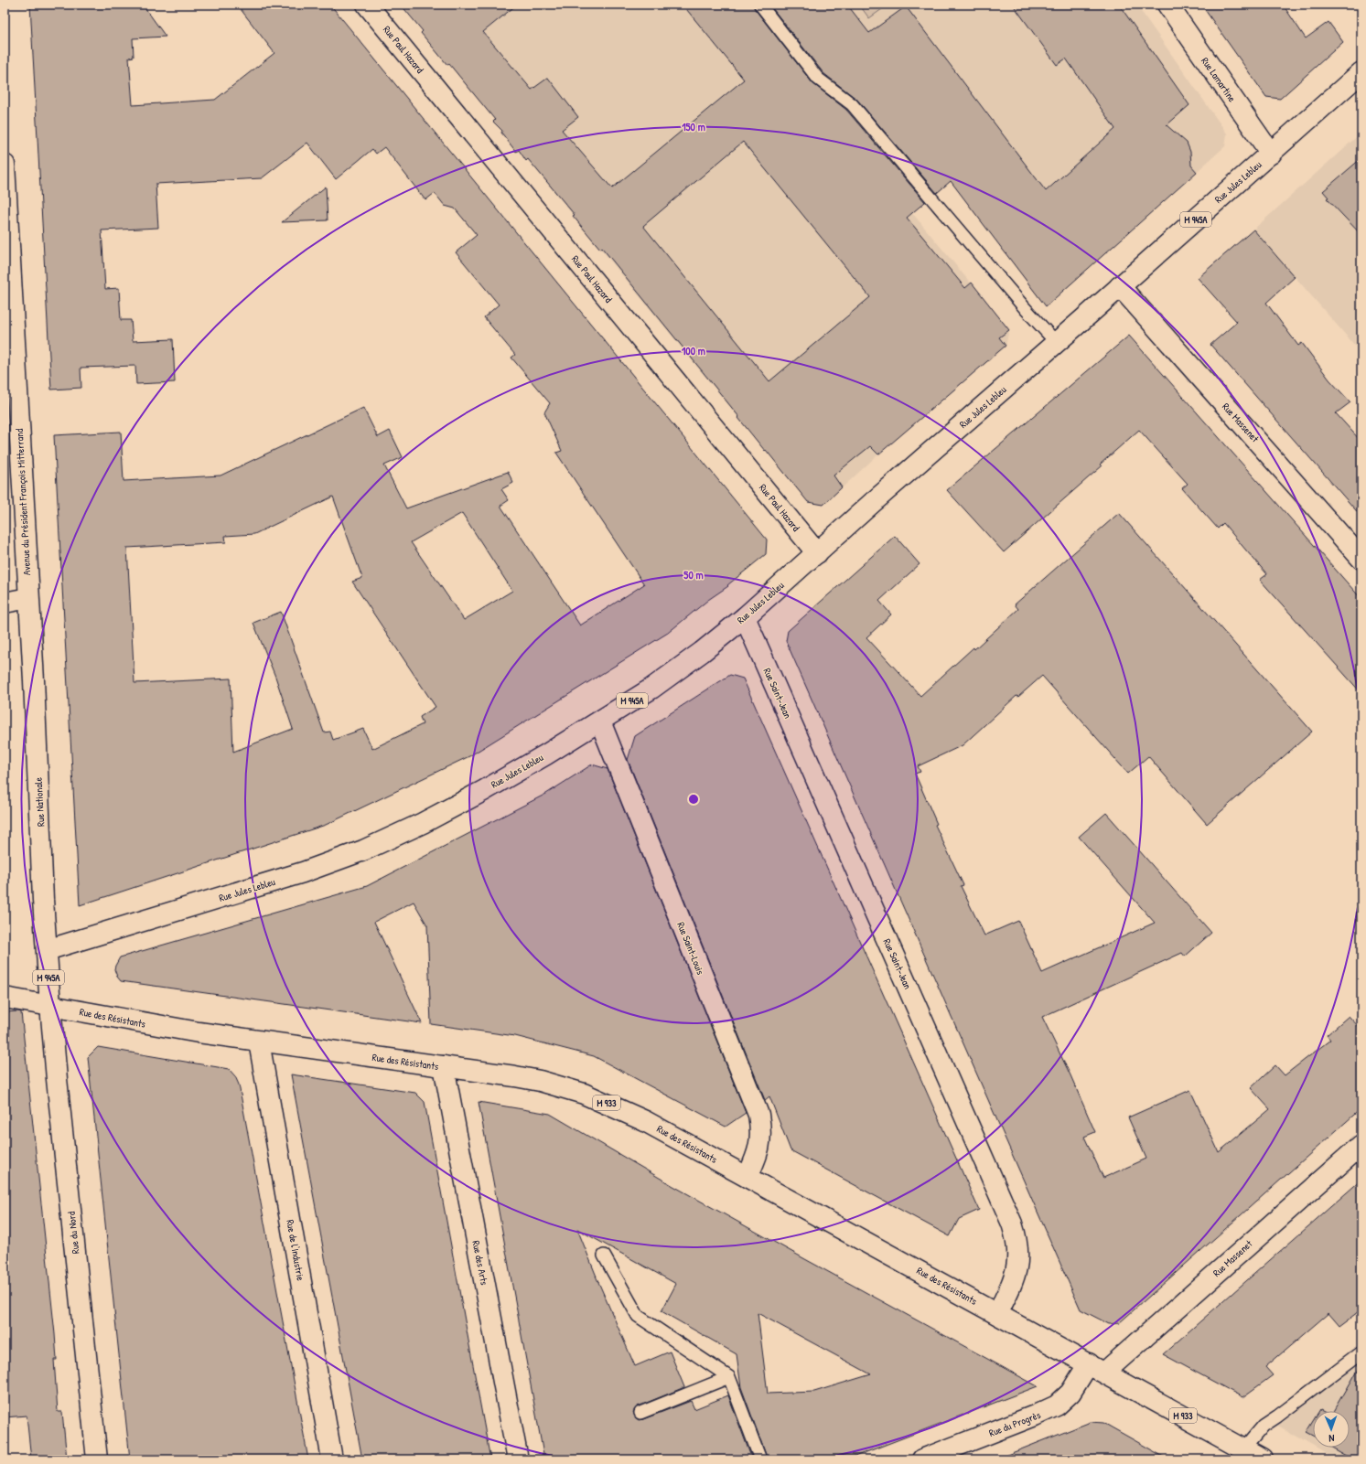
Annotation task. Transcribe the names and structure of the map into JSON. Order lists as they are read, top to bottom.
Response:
{
  "streets": {
    "street": [
      "Rue Paul Hazard",
      "Rue Lamartine",
      "Rue Jules Lebleu",
      "M 945A",
      "Rue Massenet",
      "Avenue du Président François Mitterrand",
      "Rue Saint-Jean",
      "Rue Nationale",
      "Rue Saint-Louis",
      "Rue des Résistants",
      "M 933",
      "Rue du Nord",
      "Rue de l'Industrie",
      "Rue des Arts",
      "Rue du Progrès"
    ]
  },
  "crossings": [
    ["Rue Paul Hazard", "Rue Jules Lebleu"],
    ["Rue Lamartine", "Rue Jules Lebleu"],
    ["Rue Jules Lebleu", "Rue Massenet"],
    ["Rue Jules Lebleu", "Rue Saint-Jean"],
    ["Rue Jules Lebleu", "Rue Nationale"],
    ["Rue Jules Lebleu", "Rue Saint-Louis"],
    ["Rue Massenet", "Rue des Résistants"],
    ["Rue Massenet", "Rue du Progrès"],
    ["Avenue du Président François Mitterrand", "Rue Nationale"],
    ["Rue Saint-Jean", "Rue des Résistants"],
    ["Rue Nationale", "Rue des Résistants"],
    ["Rue Nationale", "Rue du Nord"],
    ["Rue Saint-Louis", "Rue des Résistants"],
    ["Rue des Résistants", "Rue du Nord"],
    ["Rue des Résistants", "Rue de l'Industrie"],
    ["Rue des Résistants", "Rue des Arts"],
    ["Rue des Résistants", "Rue du Progrès"]
  ],
  "north": "bottom",
  "rings": ["150 m", "100 m", "50 m"]
}
